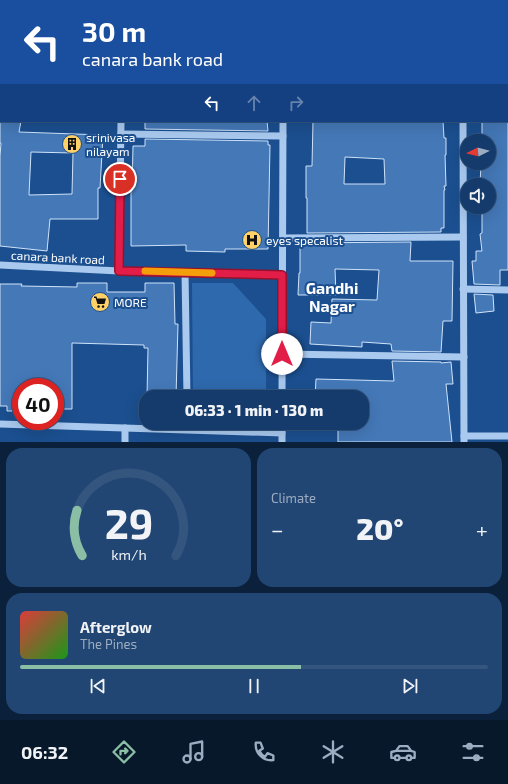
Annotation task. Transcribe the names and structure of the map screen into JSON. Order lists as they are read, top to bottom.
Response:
{
  "streets": {
    "street": ["canara bank road"]
  },
  "districts": ["Gandhi Nagar"],
  "places": {
    "building": ["srinivasa nilayam"],
    "hospital": ["eyes specalist"],
    "supermarket": ["MORE"]
  },
  "north": "left",
  "page": {
    "turn": ["30 m", "canara bank road"],
    "limit": "40",
    "trip": "06:33 · 1 min · 130 m",
    "tile": "Climate",
    "heat": ["−", "20°", "+"],
    "song": ["Afterglow", "The Pines"],
    "tabs": "06:32",
    "gauge": ["29", "km/h"]
  }
}
